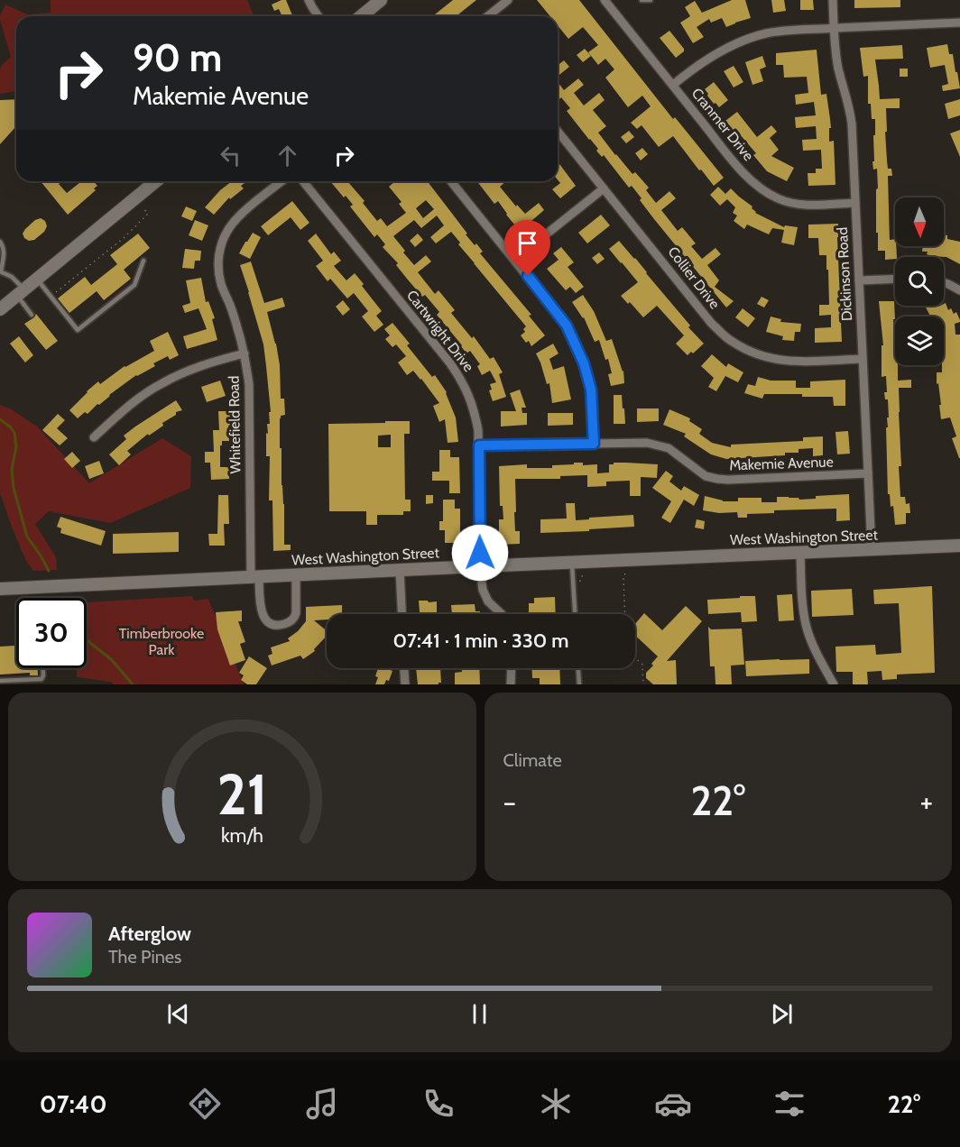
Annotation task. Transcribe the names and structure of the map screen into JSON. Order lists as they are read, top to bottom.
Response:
{
  "streets": {
    "street": [
      "Cranmer Drive",
      "Dickinson Road",
      "Collier Drive",
      "Cartwright Drive",
      "Whitefield Road",
      "Makemie Avenue",
      "West Washington Street"
    ]
  },
  "crossings": [
    ["Cranmer Drive", "Dickinson Road"],
    ["Dickinson Road", "Collier Drive"],
    ["Dickinson Road", "Makemie Avenue"],
    ["Dickinson Road", "West Washington Street"],
    ["Cartwright Drive", "Makemie Avenue"],
    ["Cartwright Drive", "West Washington Street"],
    ["Whitefield Road", "West Washington Street"]
  ],
  "parks": ["Timberbrooke Park"],
  "north": "bottom",
  "page": {
    "turn": ["90 m", "Makemie Avenue"],
    "limit": "30",
    "trip": "07:41 · 1 min · 330 m",
    "tile": "Climate",
    "heat": ["−", "22°", "+"],
    "song": ["Afterglow", "The Pines"],
    "tabs": ["07:40", "22°"],
    "gauge": ["21", "km/h"]
  }
}
